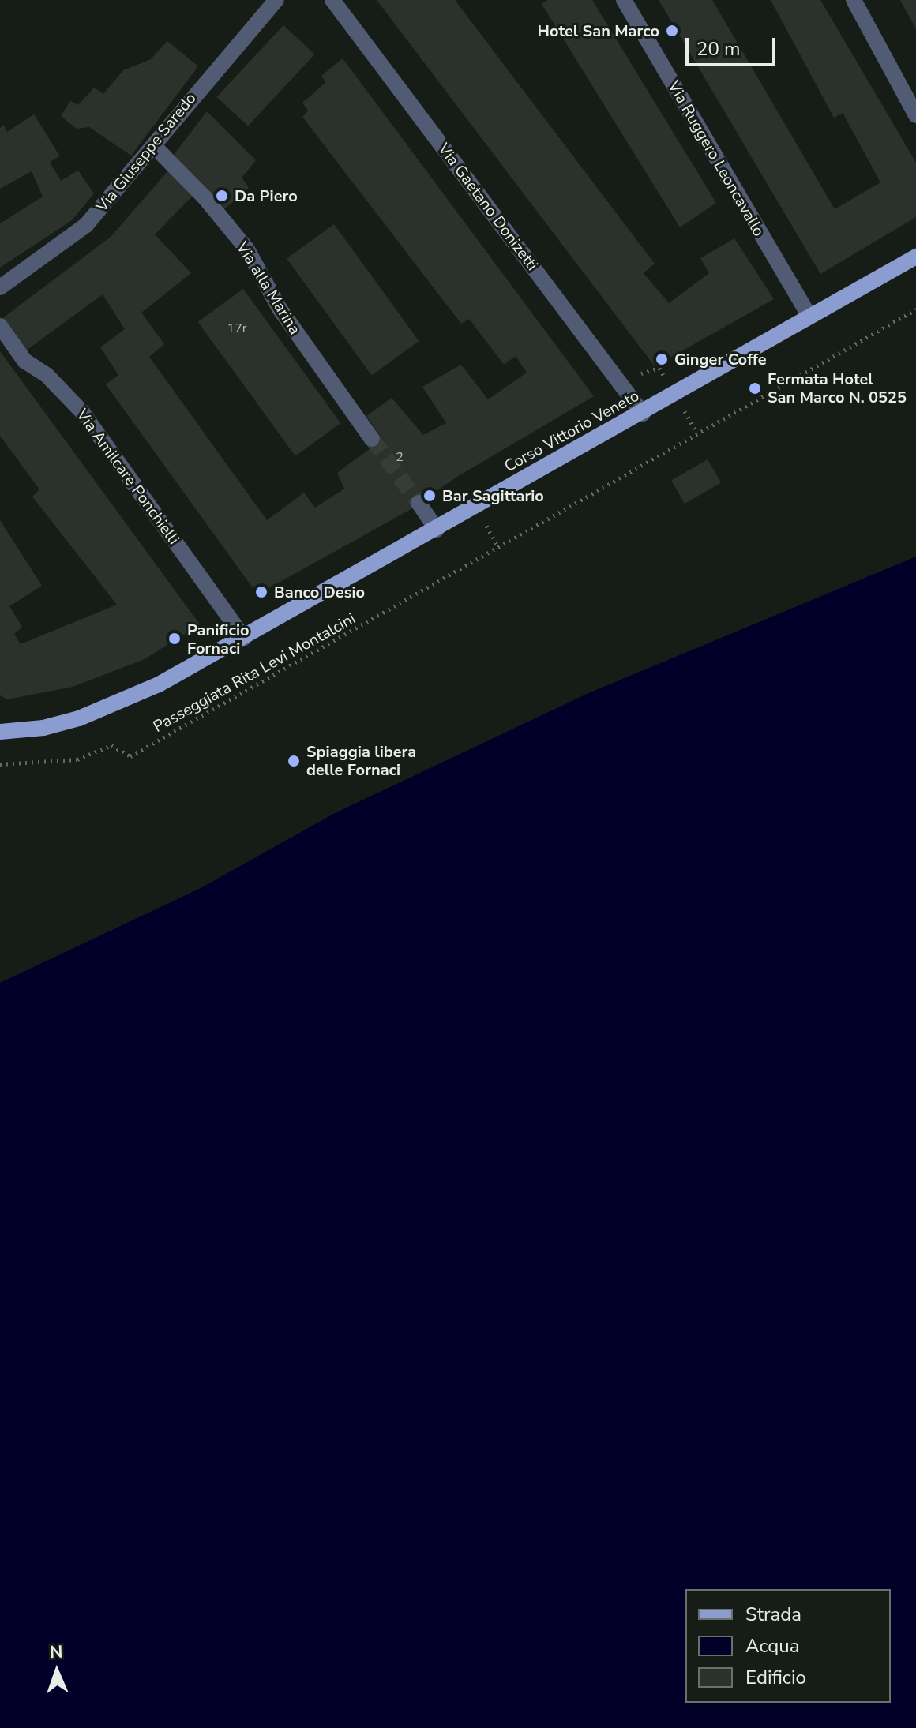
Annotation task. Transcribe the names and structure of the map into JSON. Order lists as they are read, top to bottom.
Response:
{
  "streets": {
    "main road": ["Corso Vittorio Veneto"],
    "street": [
      "Via Giuseppe Saredo",
      "Via Ruggero Leoncavallo",
      "Via Gaetano Donizetti",
      "Via alla Marina",
      "Via Amilcare Ponchielli"
    ],
    "path": ["Passeggiata Rita Levi Montalcini"]
  },
  "crossings": [
    ["Via Giuseppe Saredo", "Via alla Marina"],
    ["Via Ruggero Leoncavallo", "Corso Vittorio Veneto"],
    ["Via Gaetano Donizetti", "Corso Vittorio Veneto"],
    ["Corso Vittorio Veneto", "Via Amilcare Ponchielli"]
  ],
  "places": [
    "Hotel San Marco",
    "Da Piero",
    "Ginger Coffe",
    "Fermata Hotel San Marco N. 0525",
    "Bar Sagittario",
    "Banco Desio",
    "Panificio Fornaci",
    "Spiaggia libera delle Fornaci"
  ],
  "house_numbers": ["17r", "2"],
  "legend": ["Strada", "Acqua", "Edificio"],
  "scale_bar": "20 m",
  "north": "top"
}
